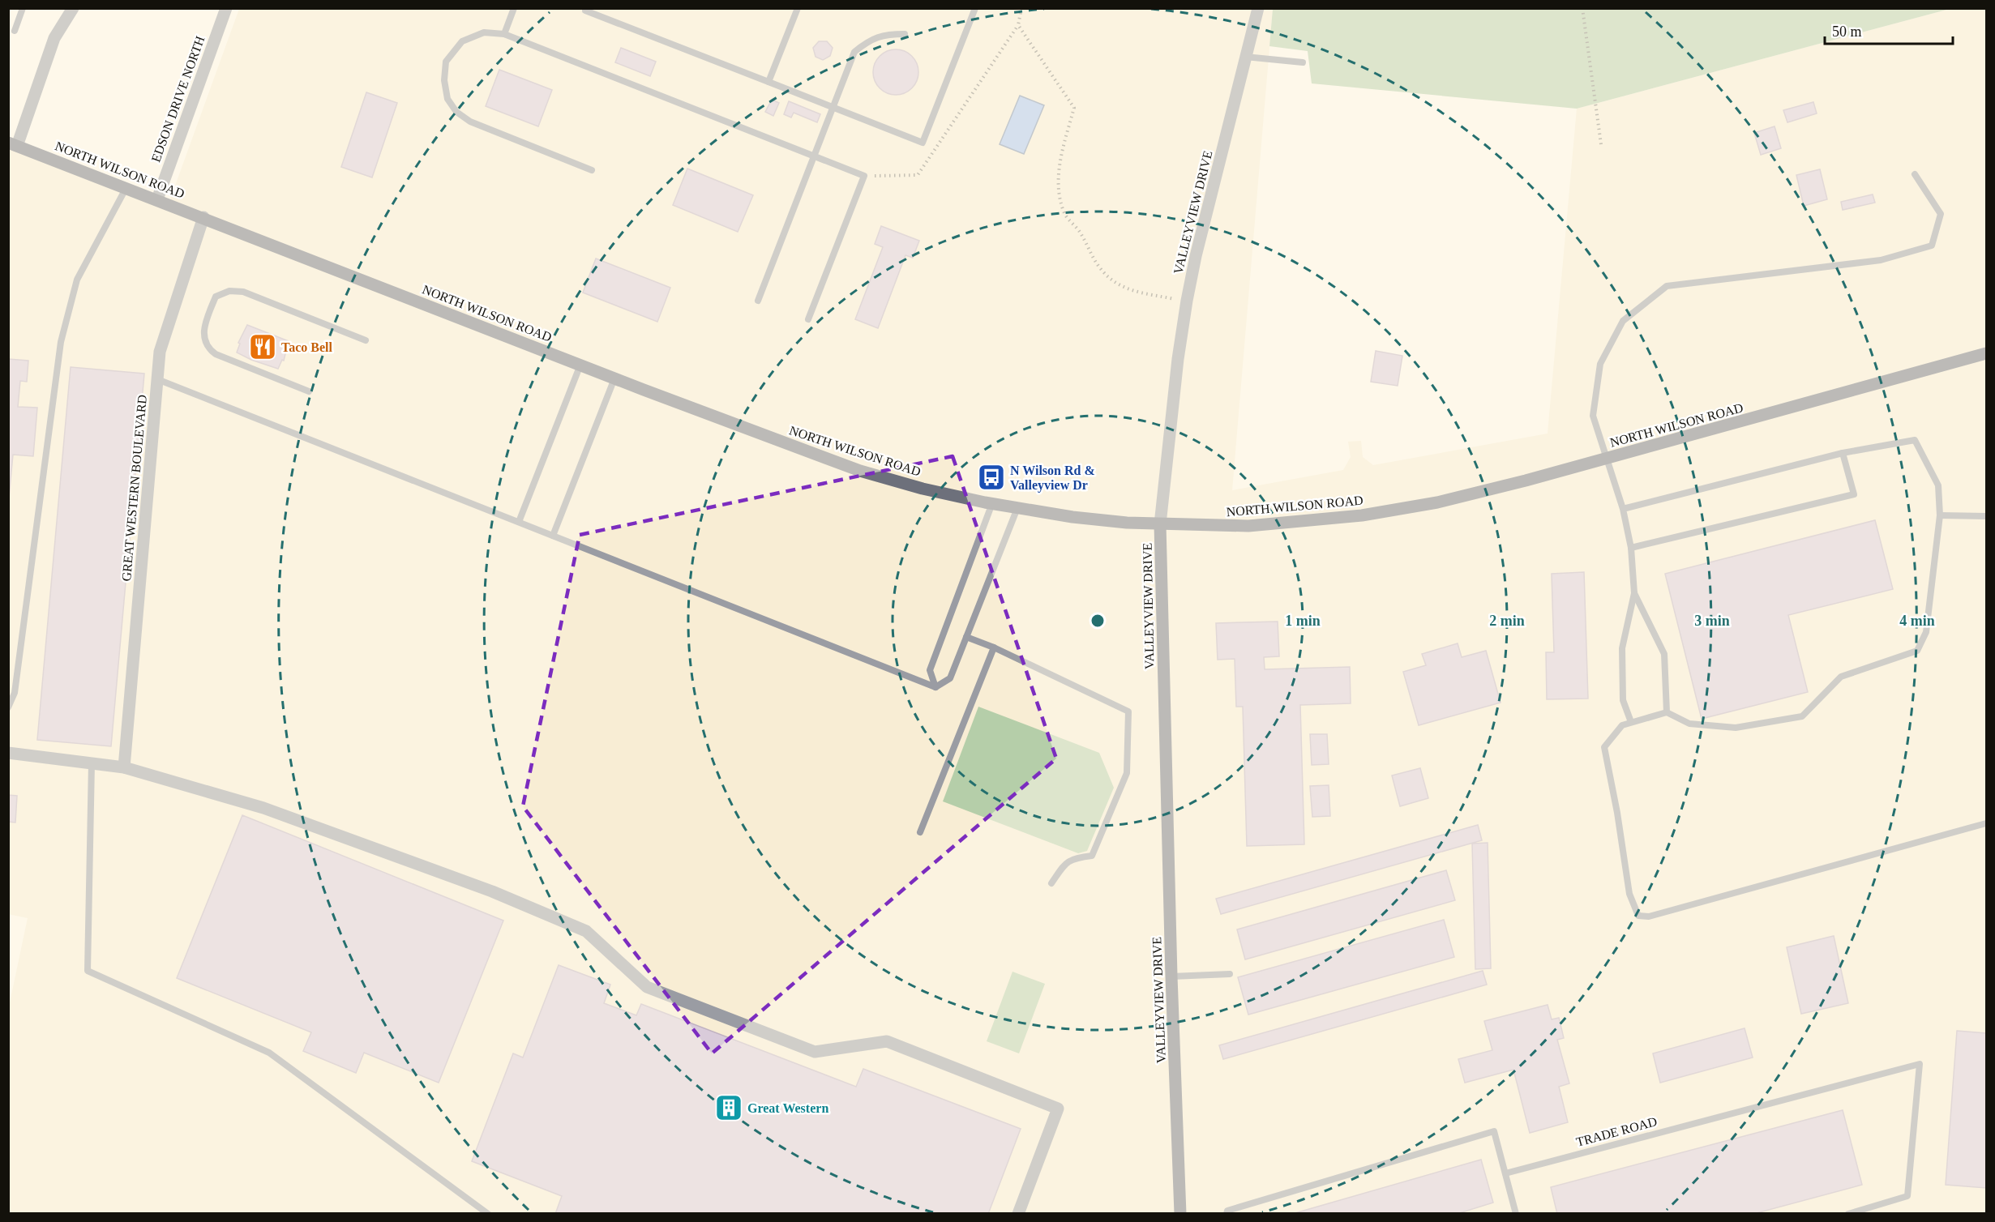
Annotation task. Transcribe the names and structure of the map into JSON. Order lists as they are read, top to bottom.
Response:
{
  "streets": {
    "main road": ["NORTH WILSON ROAD", "VALLEYVIEW DRIVE"],
    "street": ["EDSON DRIVE NORTH", "GREAT WESTERN BOULEVARD"],
    "lane": ["TRADE ROAD"]
  },
  "crossings": [
    ["EDSON DRIVE NORTH", "NORTH WILSON ROAD"],
    ["NORTH WILSON ROAD", "VALLEYVIEW DRIVE"],
    ["NORTH WILSON ROAD", "GREAT WESTERN BOULEVARD"]
  ],
  "places": {
    "restaurant": ["Taco Bell"],
    "bus stop": ["N Wilson Rd & Valleyview Dr"],
    "building": ["Great Western"]
  },
  "scale_bar": "50 m",
  "rings": [
    "1 min",
    "2 min",
    "3 min",
    "4 min"
  ]
}
